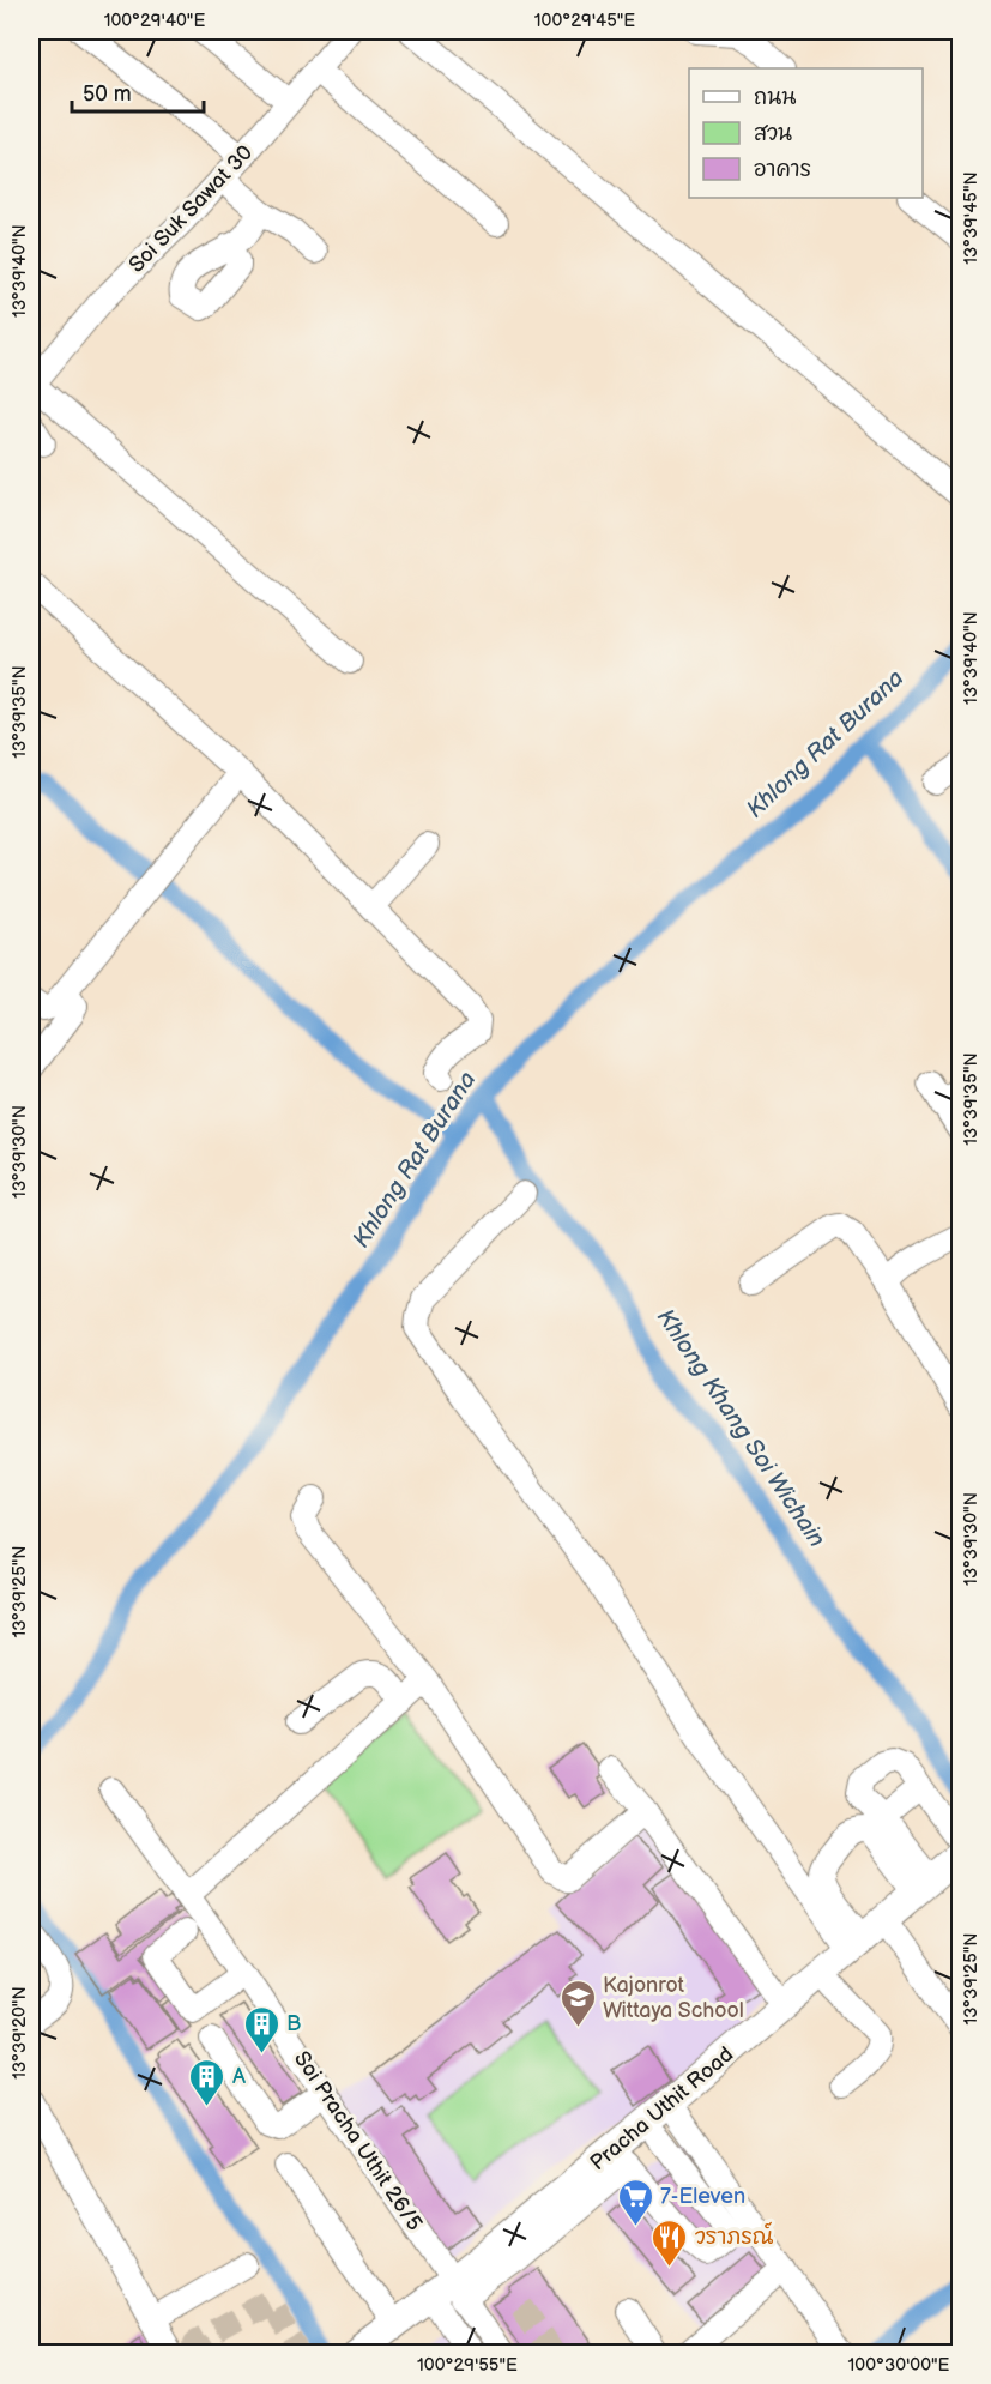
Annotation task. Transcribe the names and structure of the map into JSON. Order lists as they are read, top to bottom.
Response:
{
  "streets": {
    "main road": ["Pracha Uthit Road"],
    "street": ["Soi Suk Sawat 30", "Soi Pracha Uthit 26/5"]
  },
  "crossings": [
    ["Pracha Uthit Road", "Soi Pracha Uthit 26/5"]
  ],
  "water": ["Khlong Rat Burana", "Khlong Khang Soi Wichain"],
  "places": {
    "school or university": ["Kajonrot Wittaya School"],
    "building": ["B", "A"],
    "supermarket": ["7-Eleven"],
    "restaurant": ["วราภรณ์"]
  },
  "legend": ["ถนน", "สวน", "อาคาร"],
  "scale_bar": "50 m",
  "coordinates": [
    "100°29'40\"E",
    "100°29'45\"E",
    "13°39'45\"N",
    "13°39'40\"N",
    "13°39'35\"N",
    "13°39'30\"N",
    "13°39'25\"N",
    "13°39'20\"N",
    "100°29'55\"E",
    "100°30'00\"E"
  ]
}
